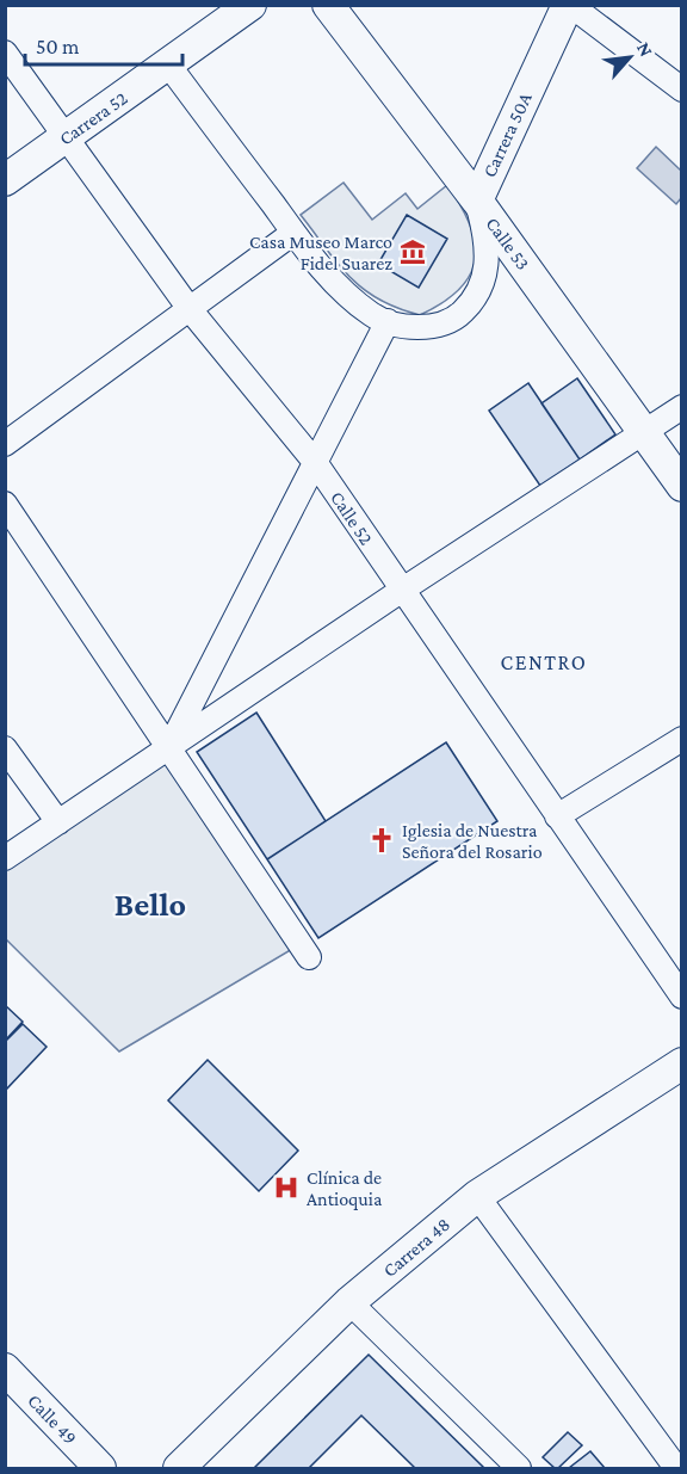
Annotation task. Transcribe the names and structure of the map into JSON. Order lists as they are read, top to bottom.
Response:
{
  "streets": {
    "main road": [
      "Carrera 52",
      "Carrera 50A",
      "Calle 53",
      "Carrera 48",
      "Calle 49"
    ],
    "street": ["Calle 52"]
  },
  "crossings": [
    ["Carrera 52", "Calle 52"],
    ["Carrera 50A", "Calle 53"]
  ],
  "districts": ["CENTRO", "Bello"],
  "places": {
    "museum": ["Casa Museo Marco Fidel Suarez"],
    "church": ["Iglesia de Nuestra Señora del Rosario"],
    "hospital": ["Clínica de Antioquia"]
  },
  "scale_bar": "50 m",
  "north": "top right"
}
